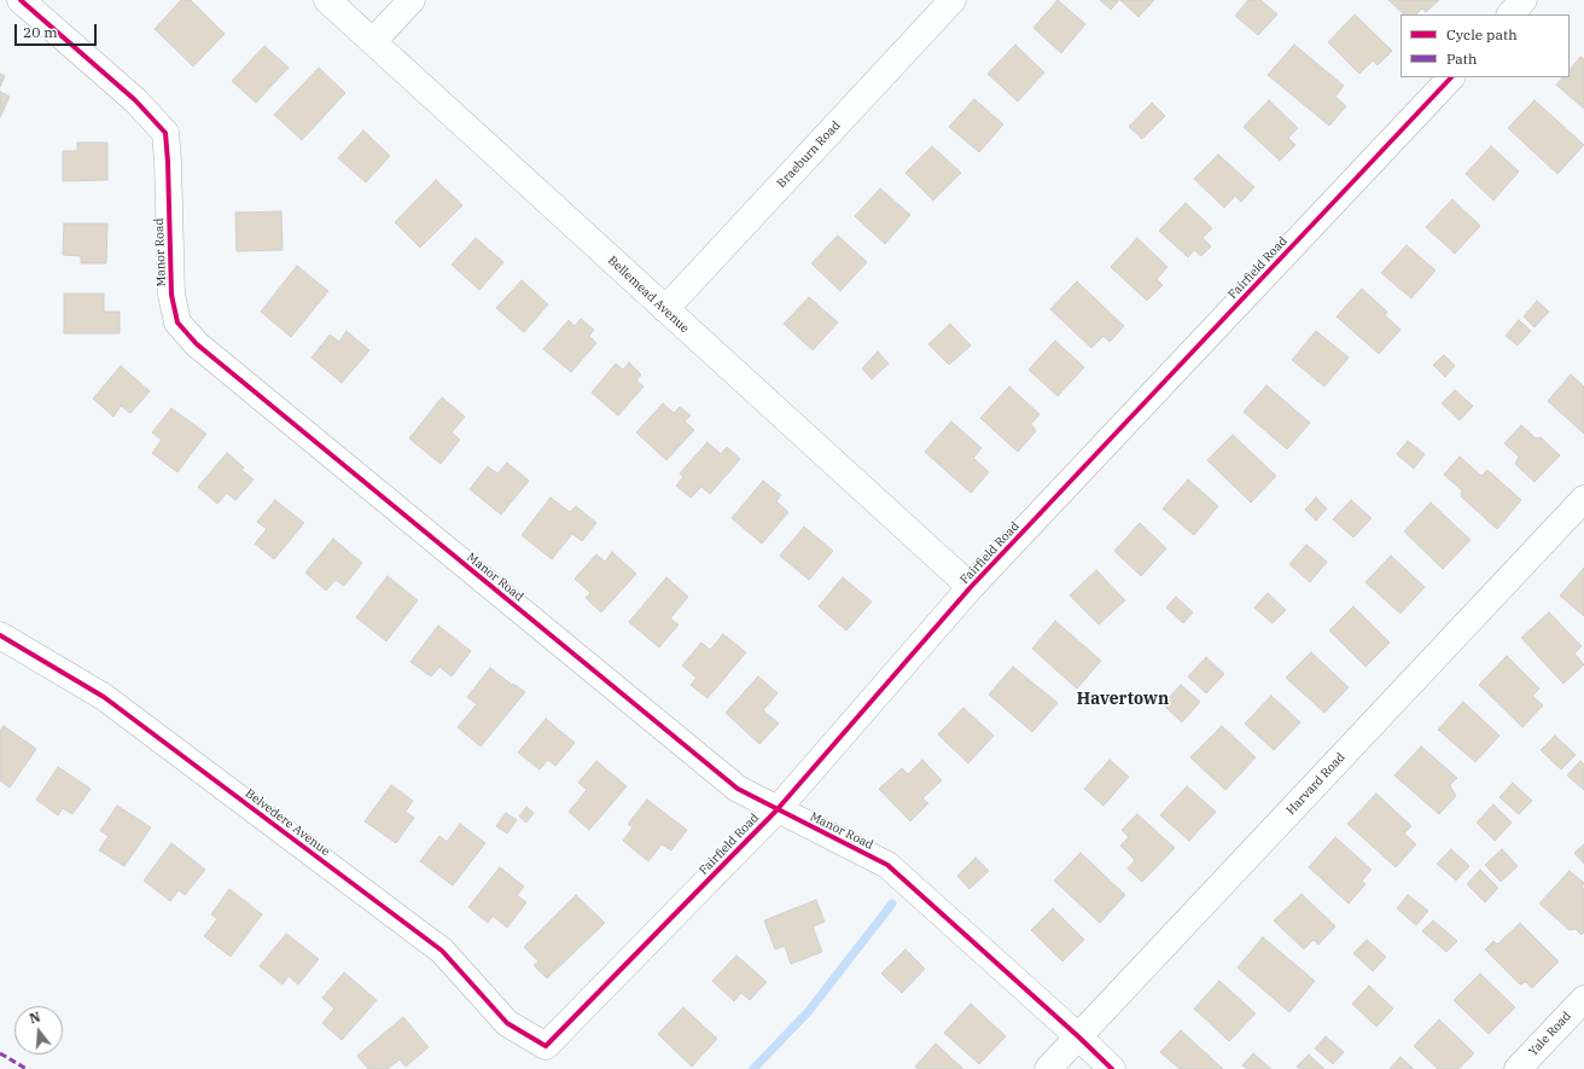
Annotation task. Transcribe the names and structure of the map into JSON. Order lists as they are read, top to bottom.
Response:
{
  "streets": {
    "street": [
      "Braeburn Road",
      "Manor Road",
      "Fairfield Road",
      "Bellemead Avenue",
      "Harvard Road",
      "Belvedere Avenue",
      "Yale Road"
    ]
  },
  "crossings": [
    ["Braeburn Road", "Bellemead Avenue"],
    ["Manor Road", "Fairfield Road"],
    ["Manor Road", "Harvard Road"],
    ["Fairfield Road", "Bellemead Avenue"],
    ["Fairfield Road", "Belvedere Avenue"]
  ],
  "districts": ["Havertown"],
  "legend": ["Cycle path", "Path"],
  "scale_bar": "20 m",
  "north": "top"
}
